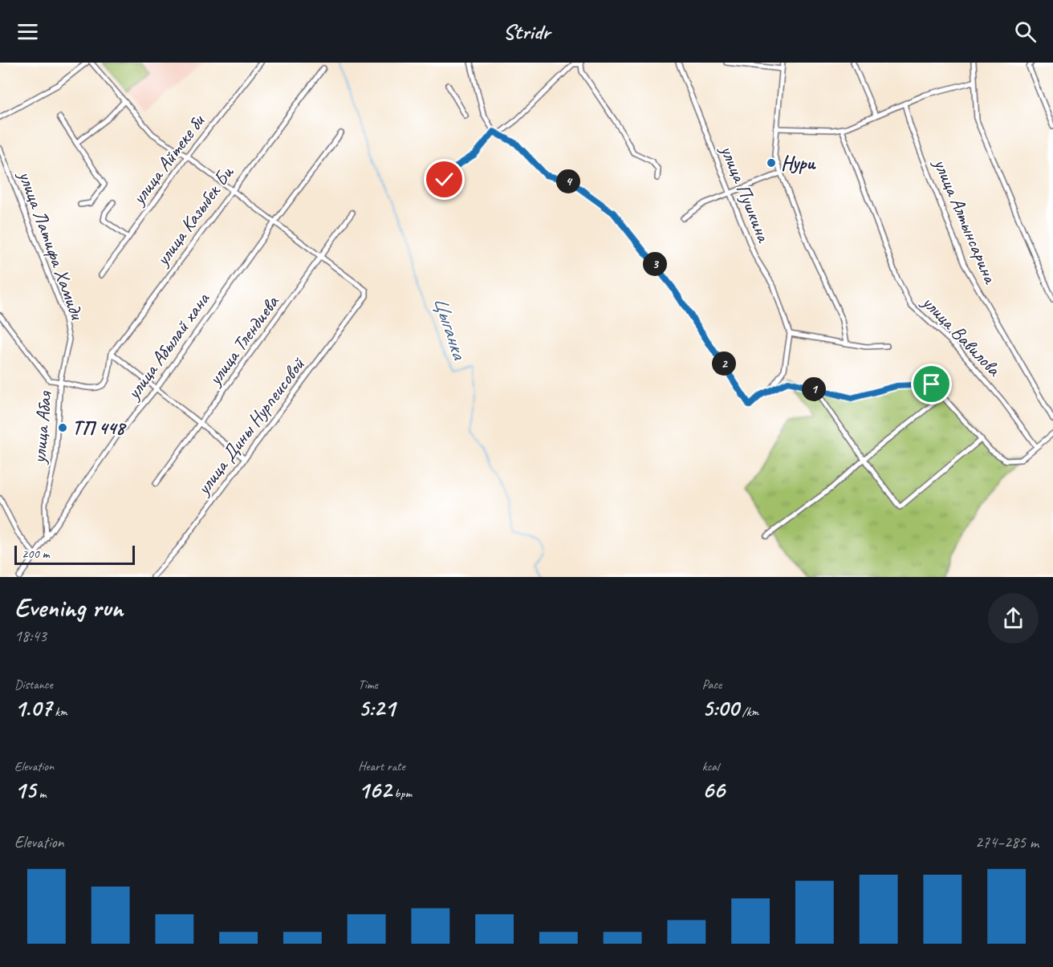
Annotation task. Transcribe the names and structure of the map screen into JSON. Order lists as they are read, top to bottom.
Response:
{
  "streets": {
    "street": [
      "улица Айтеке би",
      "улица Пушкина",
      "улица Казыбек Би",
      "улица Алтынсарина",
      "улица Латифа Хамиди",
      "улица Вавилова",
      "улица Тлендиева",
      "улица Абылай хана",
      "улица Дины Нурпеисовой",
      "улица Абая"
    ]
  },
  "crossings": [
    ["улица Казыбек Би", "улица Латифа Хамиди"],
    ["улица Казыбек Би", "улица Абая"],
    ["улица Латифа Хамиди", "улица Абая"],
    ["улица Тлендиева", "улица Дины Нурпеисовой"],
    ["улица Абылай хана", "улица Абая"]
  ],
  "water": ["Цыганка"],
  "places": ["Нури", "ТП 448"],
  "scale_bar": "200 m",
  "page": {
    "header": "Stridr",
    "pins": [
      "4",
      "3",
      "2",
      "1"
    ],
    "scale": "200 m",
    "heading": ["Evening run", "18:43"],
    "stats": [
      ["Distance", "1.07 km"],
      ["Time", "5:21"],
      ["Pace", "5:00 /km"],
      ["Elevation", "15 m"],
      ["Heart rate", "162 bpm"],
      ["kcal", "66"]
    ],
    "chart": ["Elevation", "274–285 m"]
  }
}
